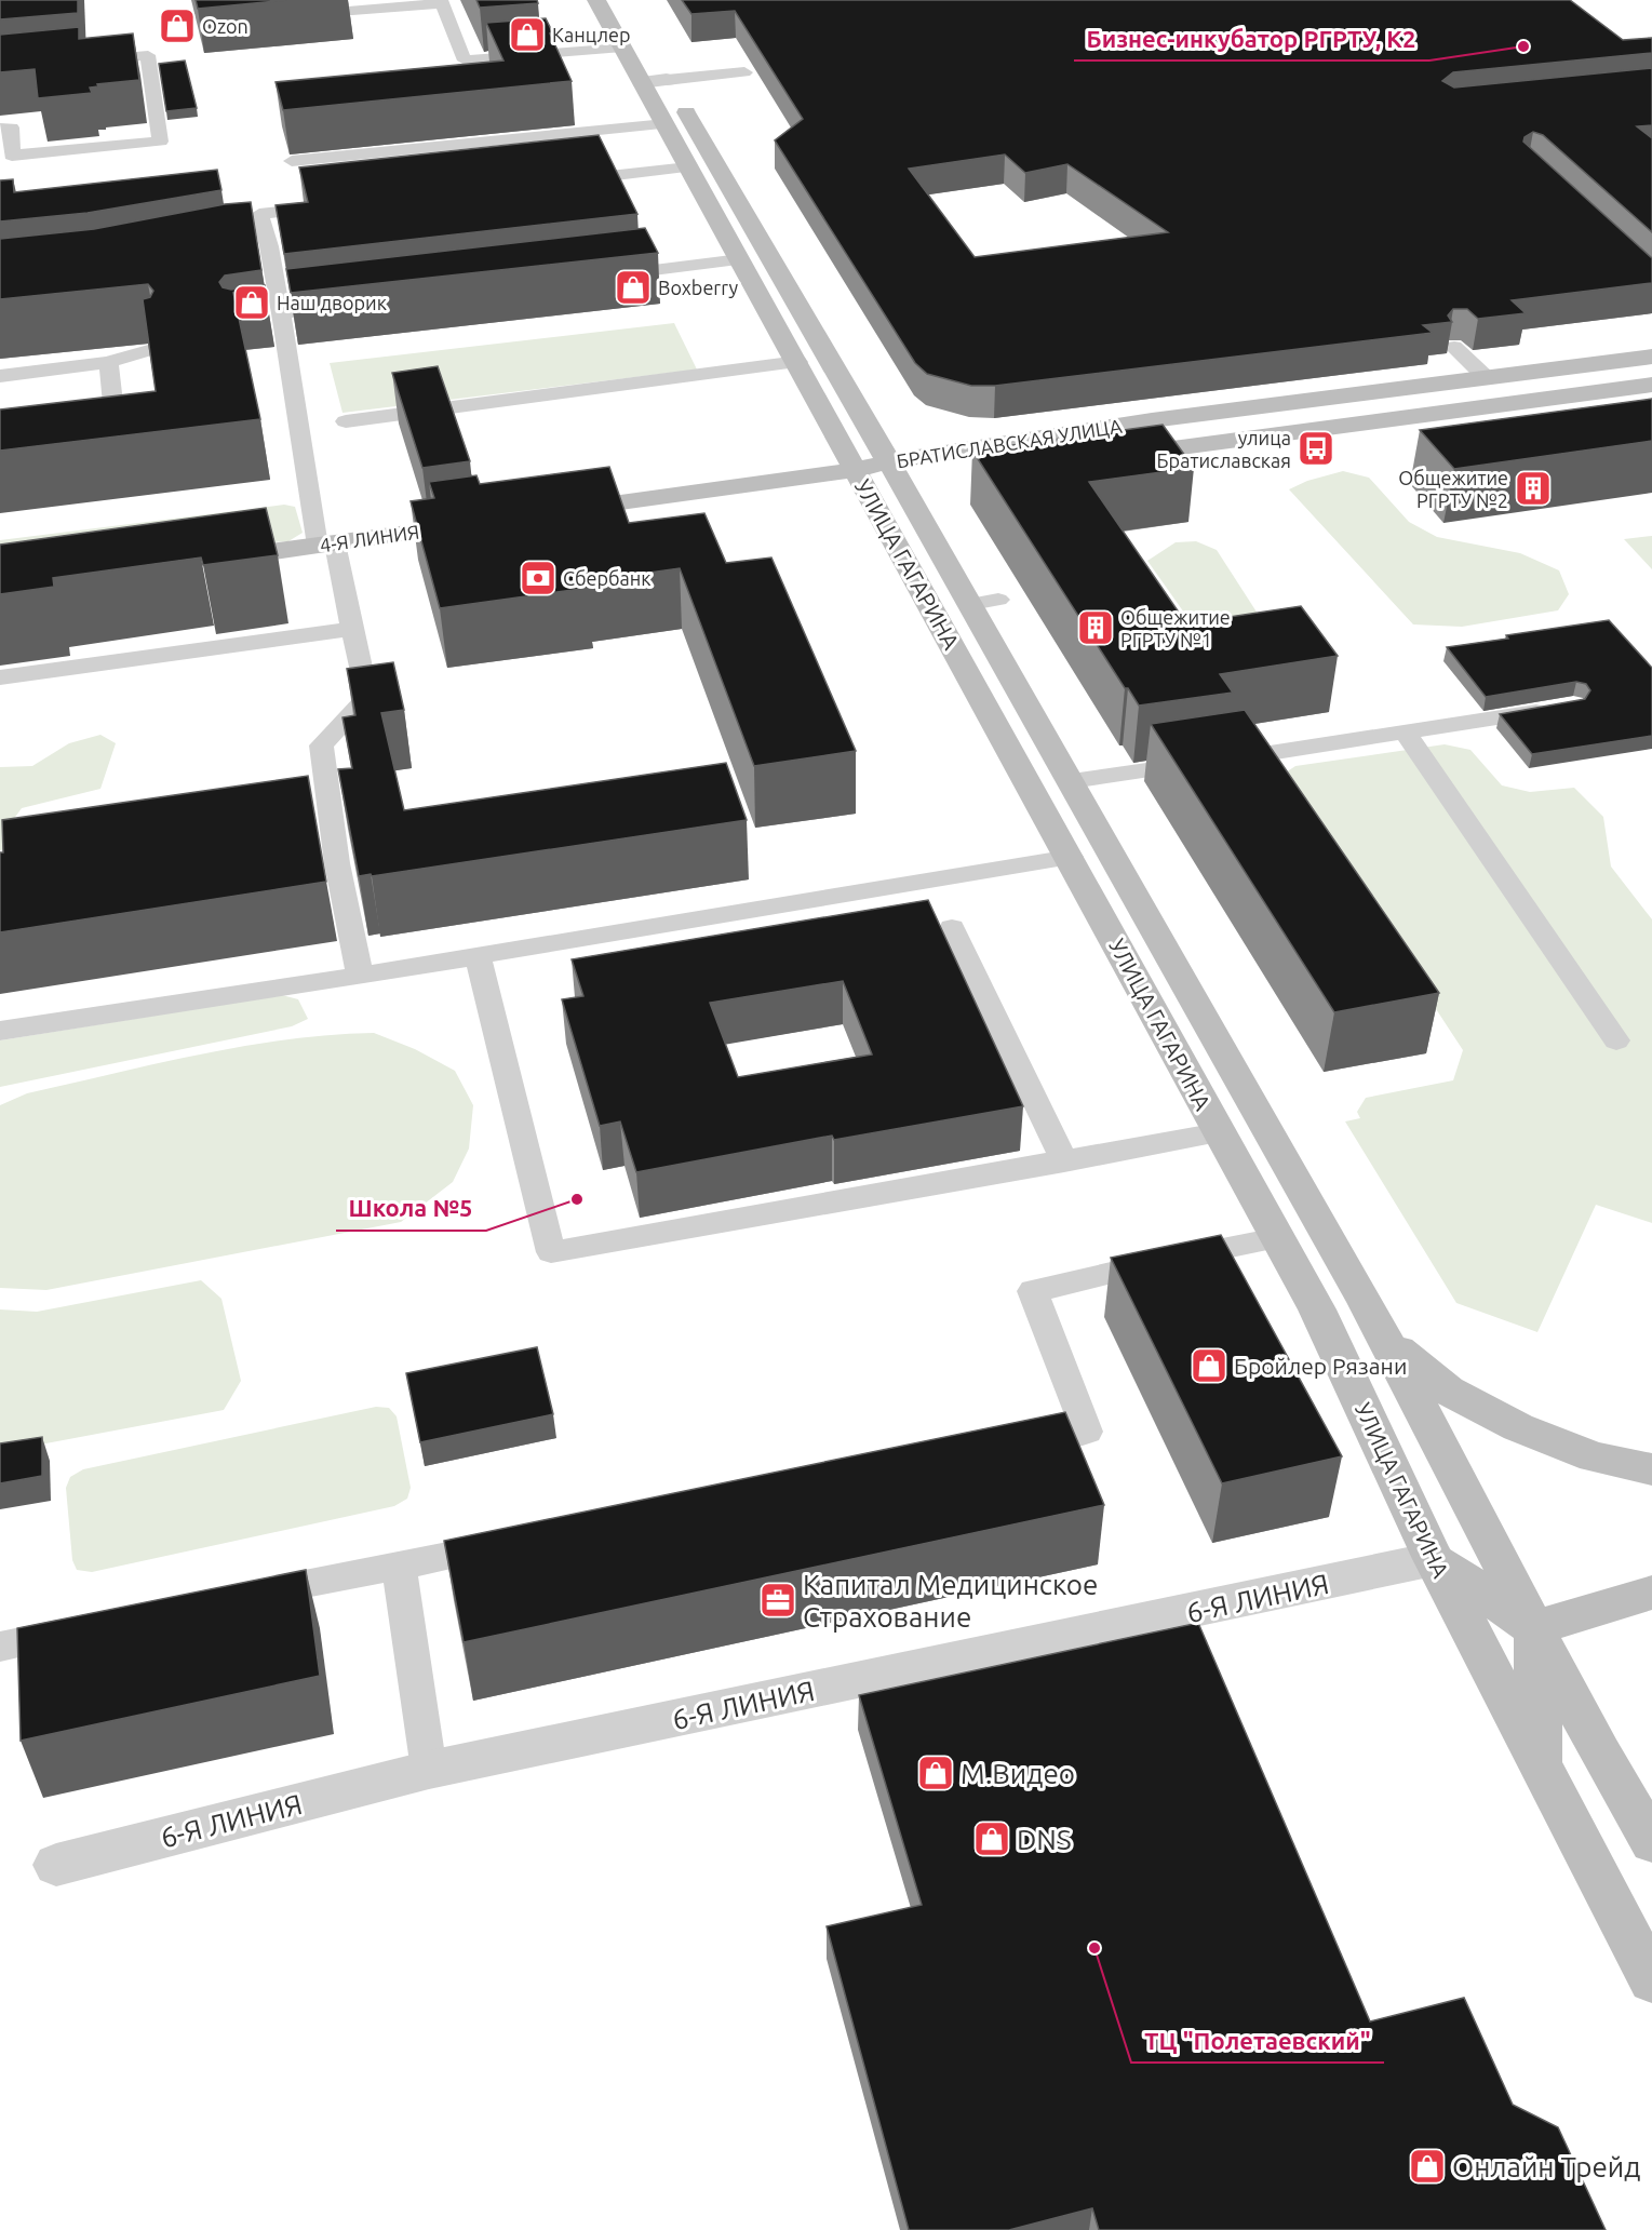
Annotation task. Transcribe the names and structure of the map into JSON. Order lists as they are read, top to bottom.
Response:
{
  "streets": {
    "main road": ["БРАТИСЛАВСКАЯ УЛИЦА", "4-Я ЛИНИЯ", "УЛИЦА ГАГАРИНА"],
    "street": ["6-Я ЛИНИЯ"]
  },
  "crossings": [
    ["БРАТИСЛАВСКАЯ УЛИЦА", "УЛИЦА ГАГАРИНА"],
    ["УЛИЦА ГАГАРИНА", "6-Я ЛИНИЯ"]
  ],
  "places": {
    "shop": [
      "Ozon",
      "Канцлер",
      "Boxberry",
      "Наш дворик",
      "Бройлер Рязани",
      "М.Видео",
      "DNS",
      "Онлайн Трейд"
    ],
    "other": ["Бизнес-инкубатор РГРТУ, К2", "Школа №5", "ТЦ \"Полетаевский\""],
    "bus stop": ["улица Братиславская"],
    "building": ["Общежитие РГРТУ №2", "Общежитие РГРТУ №1"],
    "bank": ["Сбербанк"],
    "office": ["Капитал Медицинское Страхование"]
  }
}
